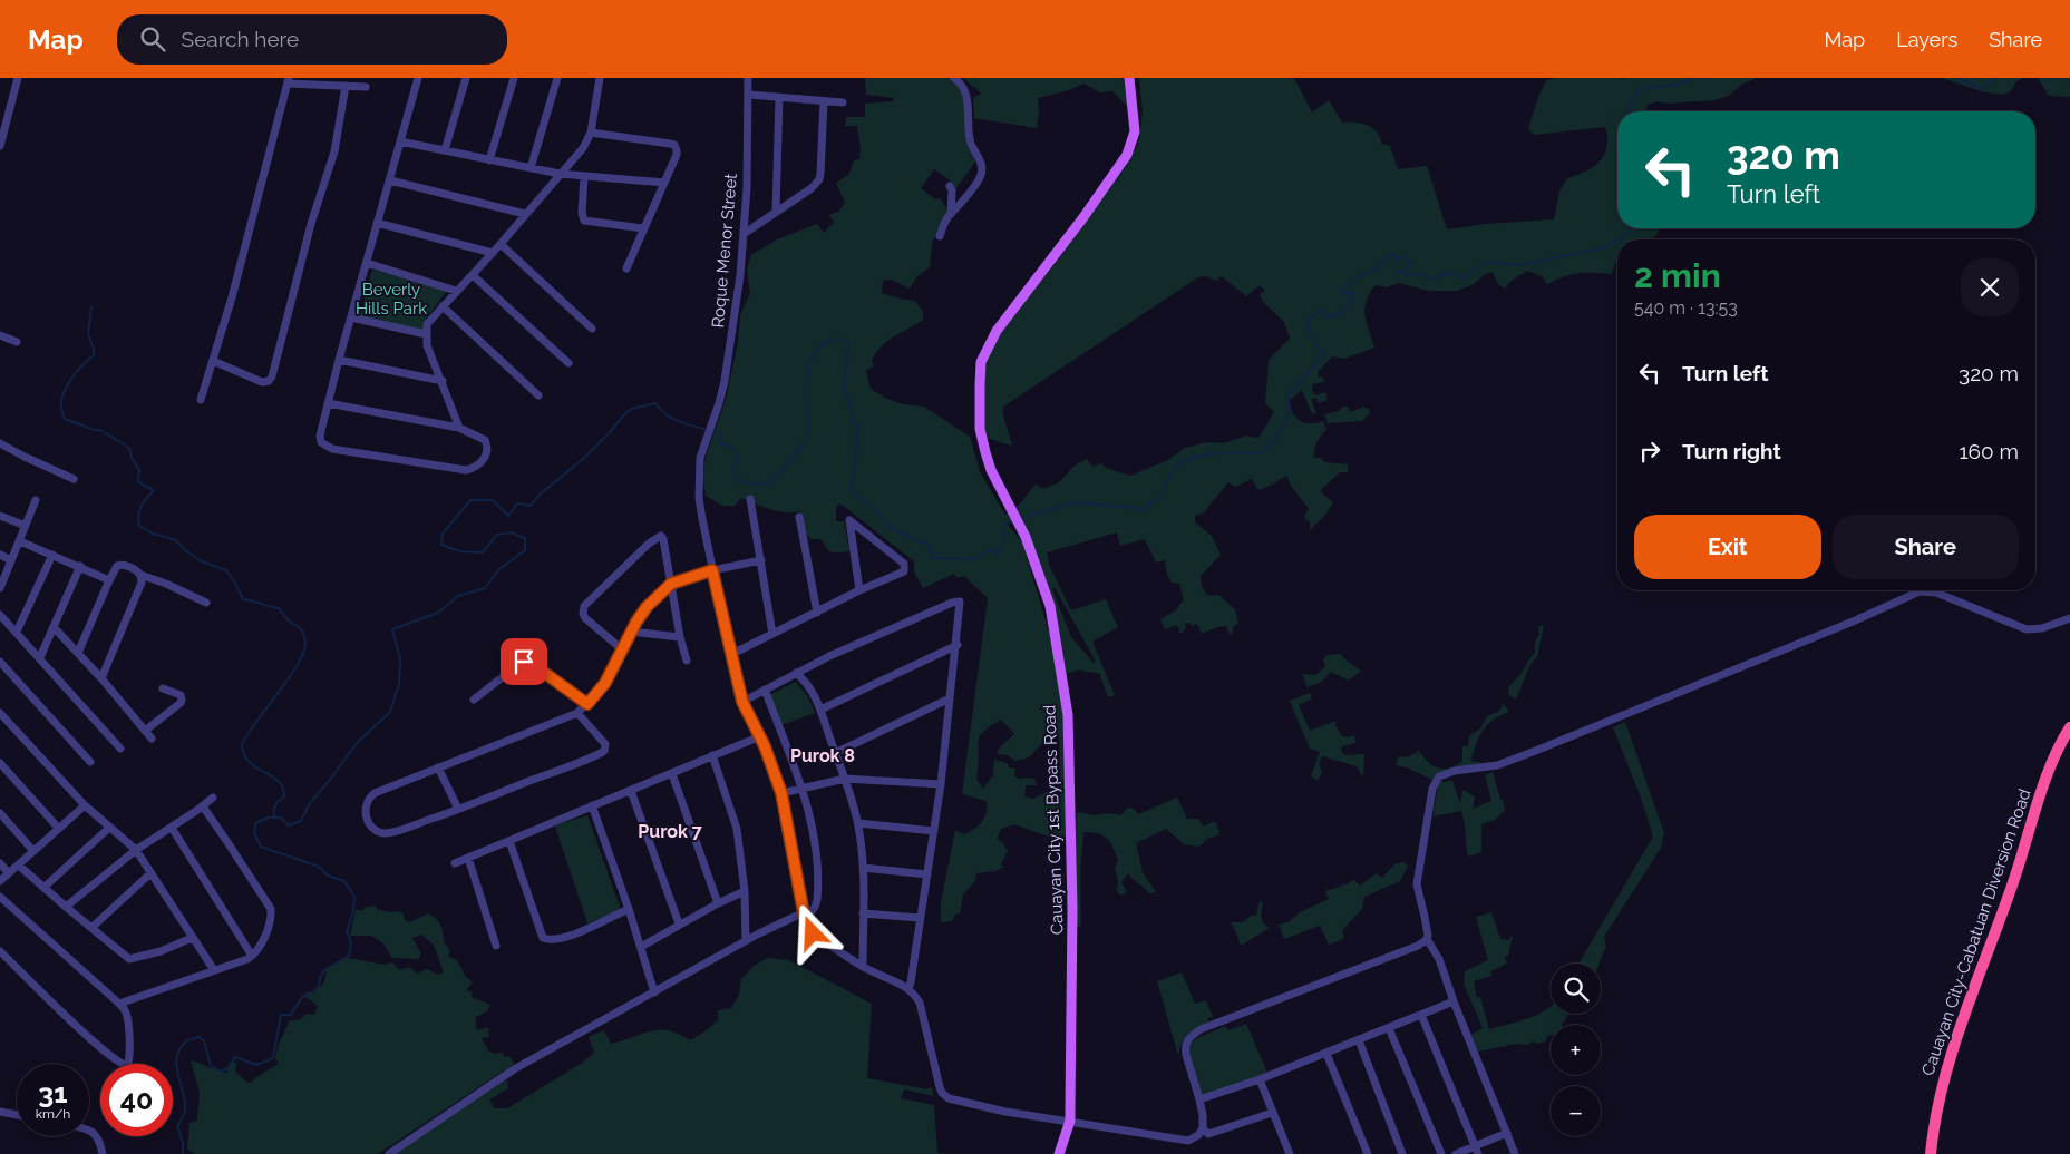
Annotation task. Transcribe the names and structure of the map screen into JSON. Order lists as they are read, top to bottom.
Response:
{
  "streets": {
    "highway": ["Cauayan City-Cabatuan Diversion Road"],
    "main road": ["Cauayan City 1st Bypass Road"],
    "street": ["Roque Menor Street"]
  },
  "districts": ["Purok 8", "Purok 7"],
  "parks": ["Beverly Hills Park"],
  "page": {
    "header": "Map",
    "search": "Search here",
    "nav": ["Map", "Layers", "Share"],
    "turn": ["320 m", "Turn left"],
    "heading": ["2 min", "540 m · 13:53"],
    "list": [
      {
        "name": "Turn left",
        "value": "320 m"
      },
      {
        "name": "Turn right",
        "value": "160 m"
      }
    ],
    "buttons": ["Exit", "Share"],
    "map_buttons": ["+", "−"],
    "speed": "31 km/h",
    "limit": "40"
  }
}
